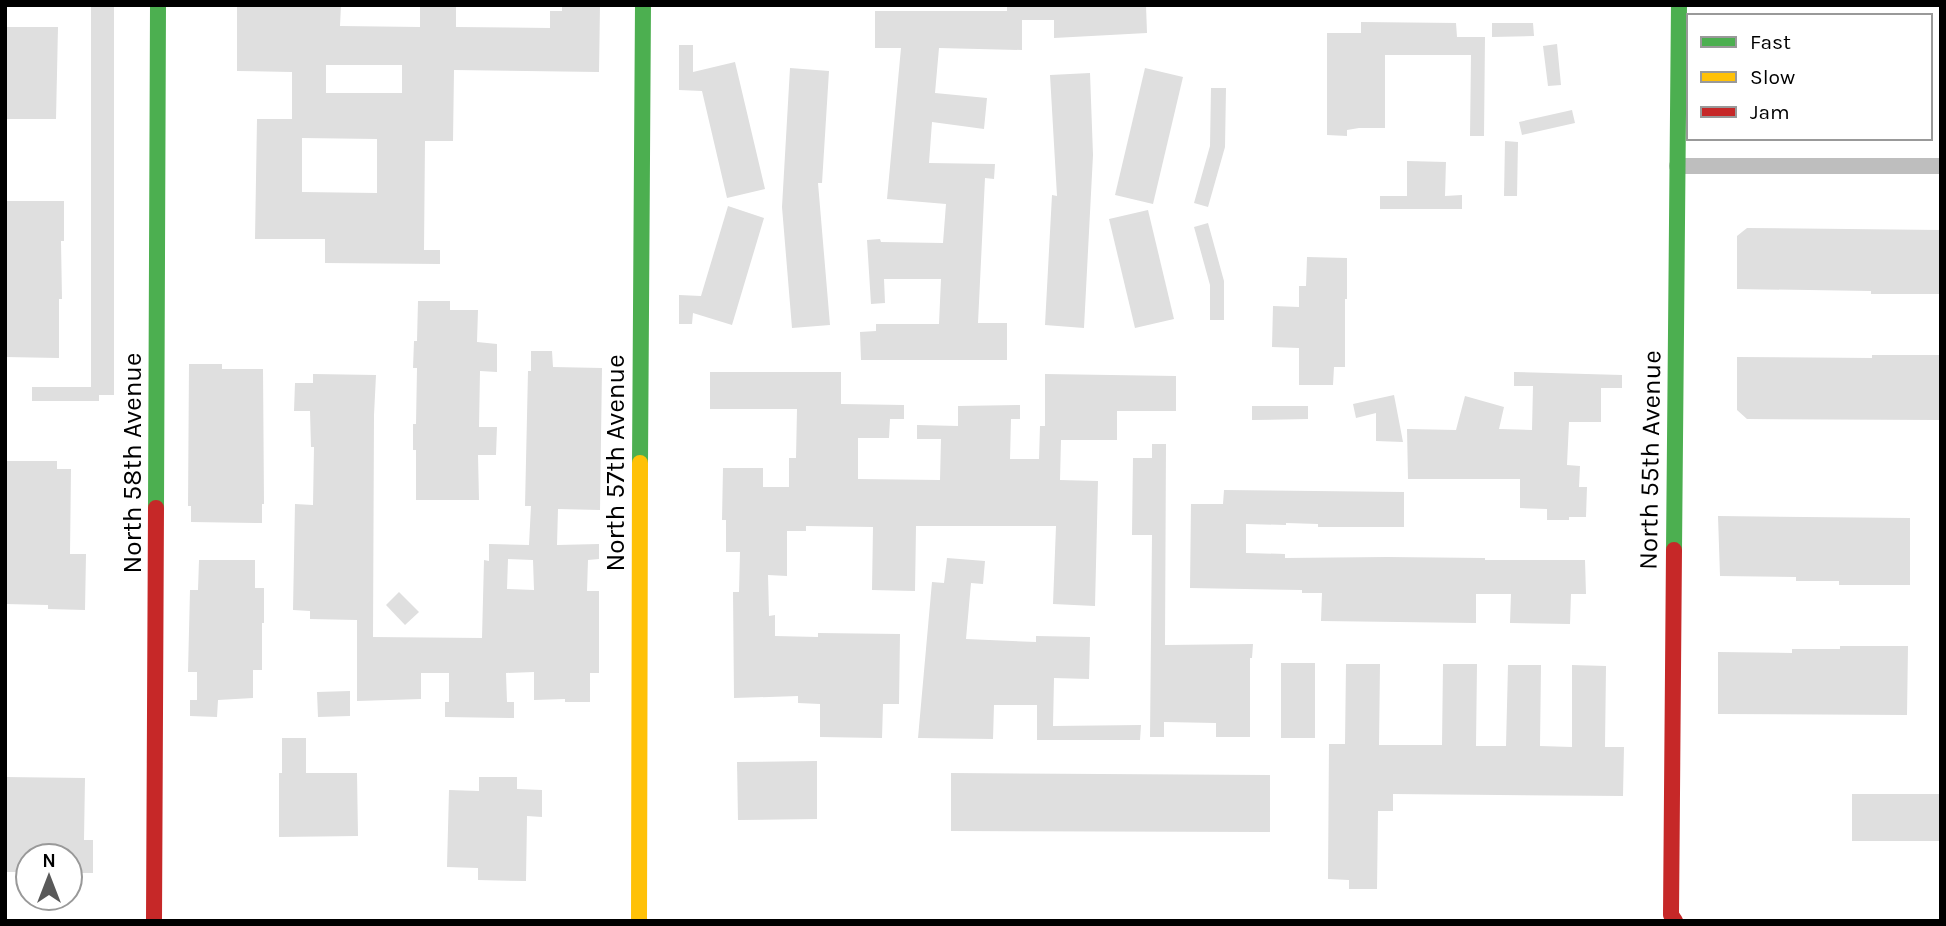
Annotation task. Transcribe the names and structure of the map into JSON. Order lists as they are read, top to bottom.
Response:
{
  "streets": {
    "street": ["North 55th Avenue", "North 58th Avenue", "North 57th Avenue"]
  },
  "legend": ["Fast", "Slow", "Jam"],
  "north": "top"
}
